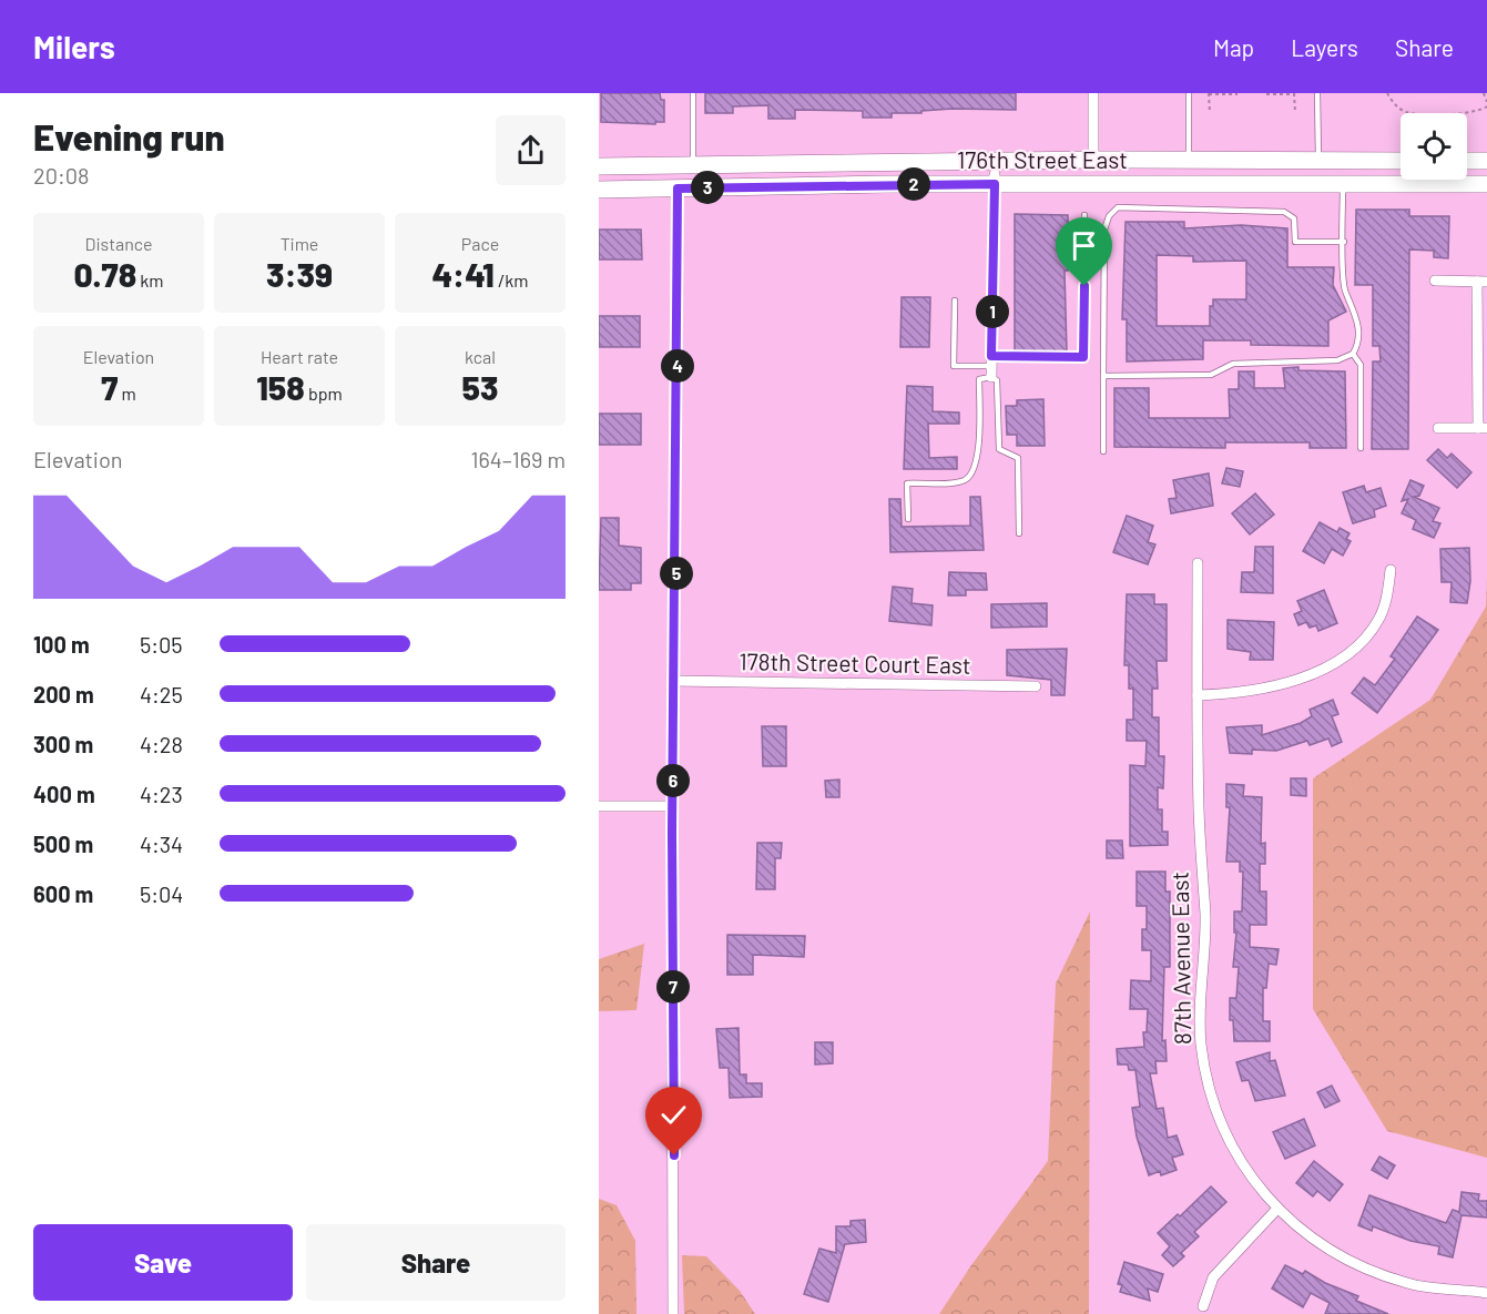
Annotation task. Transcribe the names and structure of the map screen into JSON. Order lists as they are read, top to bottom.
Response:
{
  "streets": {
    "main road": ["176th Street East"],
    "street": ["178th Street Court East", "87th Avenue East"]
  },
  "page": {
    "header": "Milers",
    "nav": ["Map", "Layers", "Share"],
    "heading": ["Evening run", "20:08"],
    "pins": [
      "2",
      "3",
      "1",
      "4",
      "5",
      "6",
      "7"
    ],
    "stats": [
      ["Distance", "0.78 km"],
      ["Time", "3:39"],
      ["Pace", "4:41 /km"],
      ["Elevation", "7 m"],
      ["Heart rate", "158 bpm"],
      ["kcal", "53"]
    ],
    "chart": ["Elevation", "164–169 m"],
    "list": [
      {
        "name": "100 m",
        "note": "5:05"
      },
      {
        "name": "200 m",
        "note": "4:25"
      },
      {
        "name": "300 m",
        "note": "4:28"
      },
      {
        "name": "400 m",
        "note": "4:23"
      },
      {
        "name": "500 m",
        "note": "4:34"
      },
      {
        "name": "600 m",
        "note": "5:04"
      }
    ],
    "buttons": ["Save", "Share"]
  }
}
